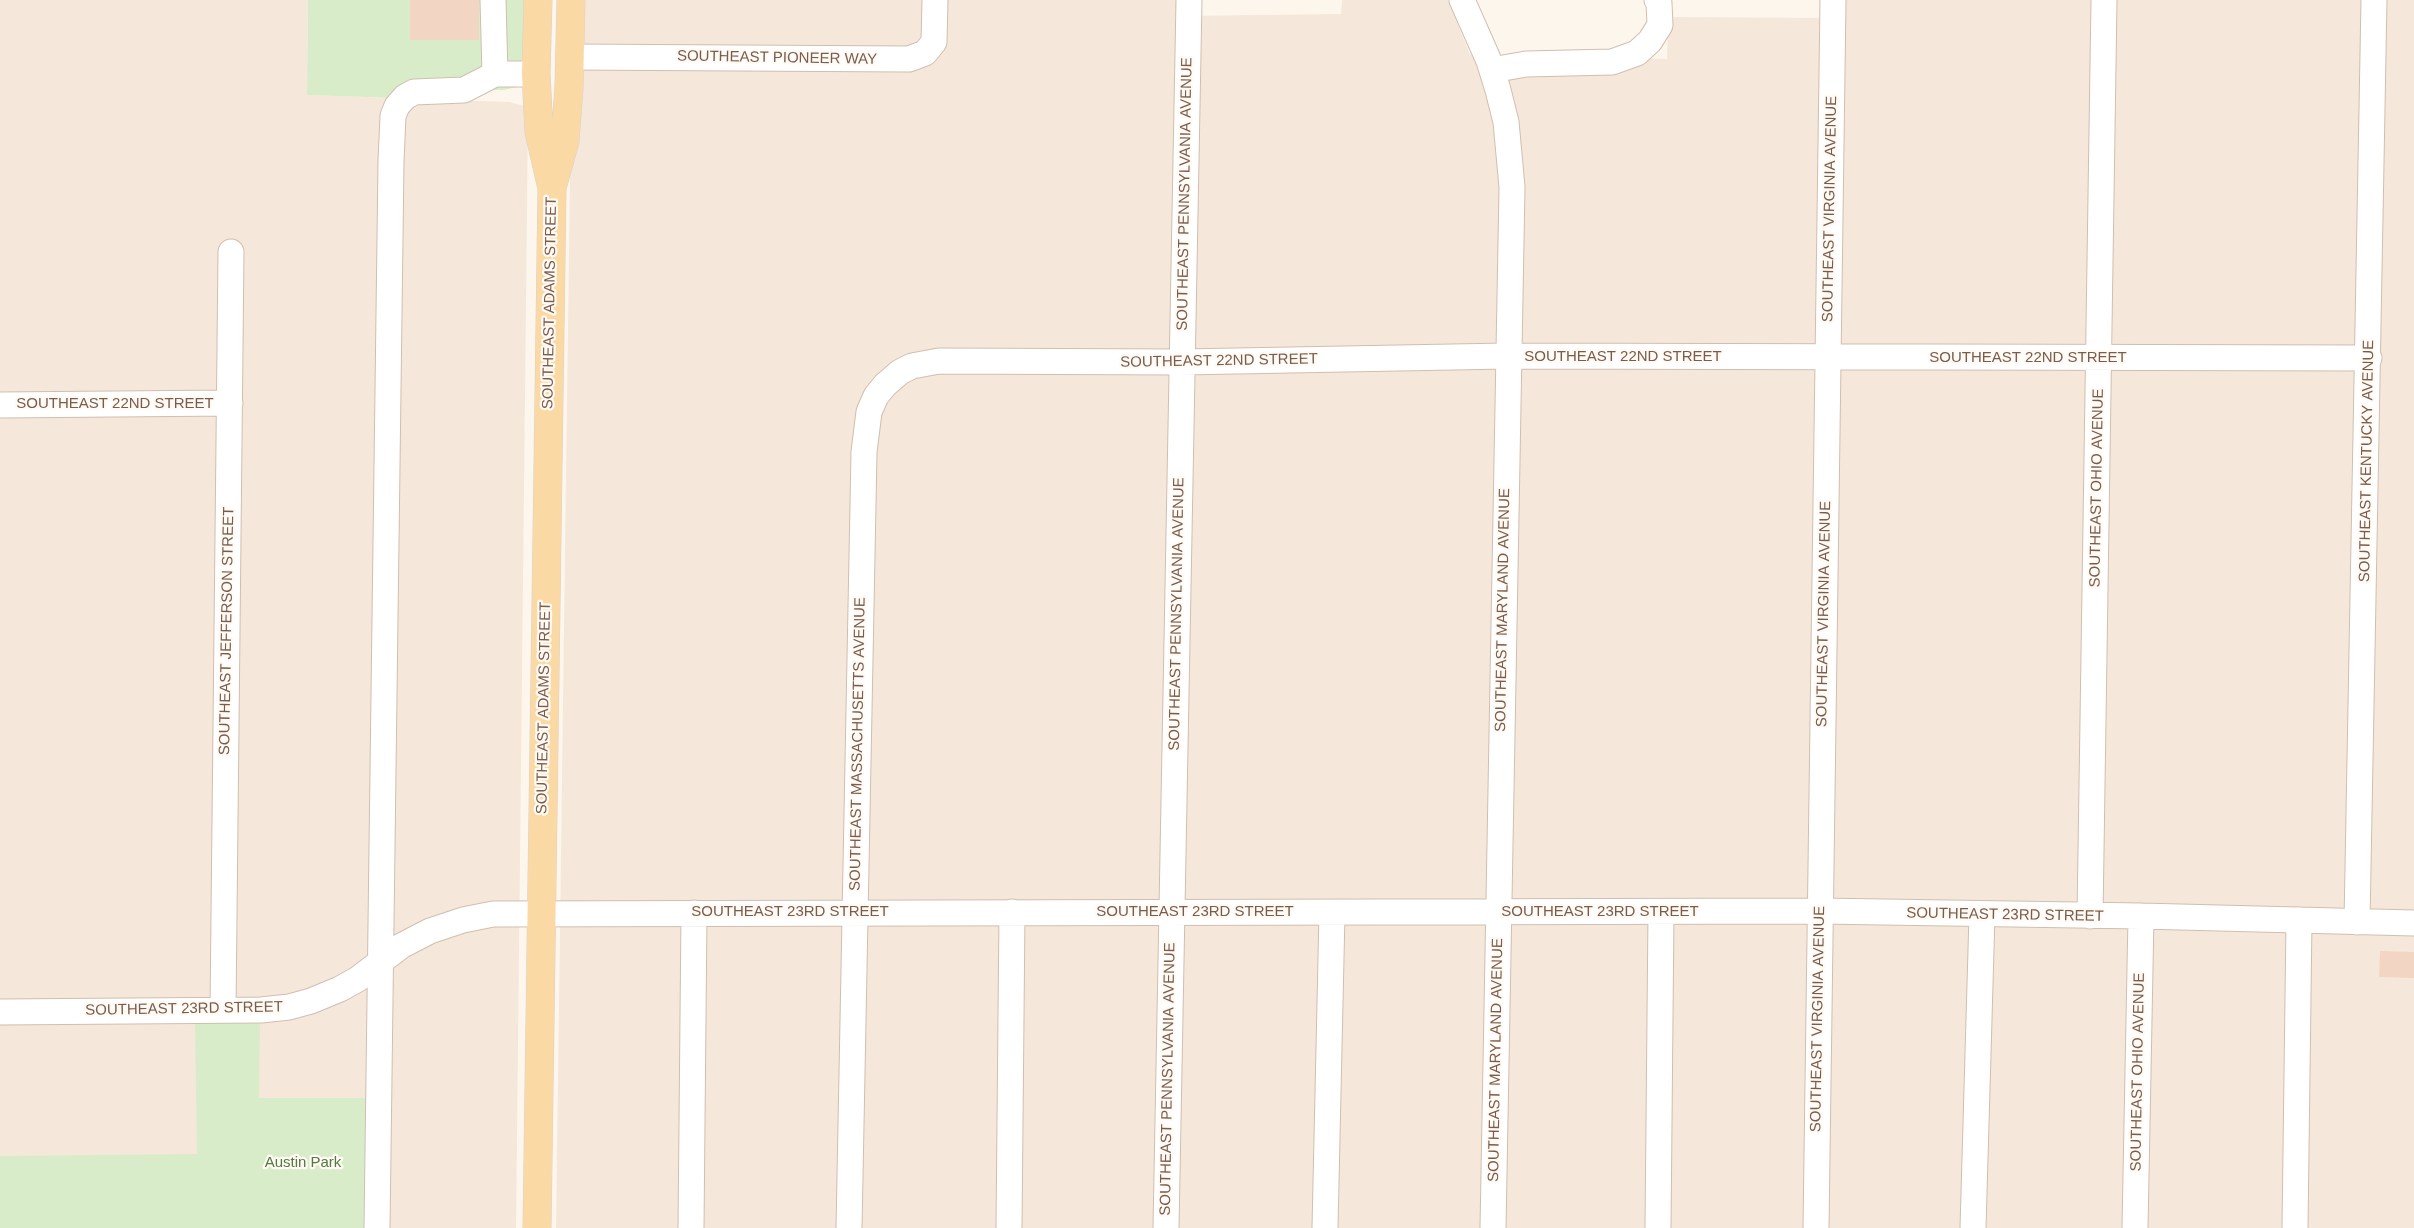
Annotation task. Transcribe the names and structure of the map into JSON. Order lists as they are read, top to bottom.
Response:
{
  "streets": {
    "main road": ["SOUTHEAST ADAMS STREET"],
    "street": [
      "SOUTHEAST PIONEER WAY",
      "SOUTHEAST PENNSYLVANIA AVENUE",
      "SOUTHEAST VIRGINIA AVENUE",
      "SOUTHEAST 22ND STREET",
      "SOUTHEAST KENTUCKY AVENUE",
      "SOUTHEAST OHIO AVENUE",
      "SOUTHEAST MARYLAND AVENUE",
      "SOUTHEAST JEFFERSON STREET",
      "SOUTHEAST MASSACHUSETTS AVENUE",
      "SOUTHEAST 23RD STREET"
    ]
  },
  "crossings": [
    ["SOUTHEAST PIONEER WAY", "SOUTHEAST ADAMS STREET"],
    ["SOUTHEAST PENNSYLVANIA AVENUE", "SOUTHEAST 22ND STREET"],
    ["SOUTHEAST PENNSYLVANIA AVENUE", "SOUTHEAST 23RD STREET"],
    ["SOUTHEAST VIRGINIA AVENUE", "SOUTHEAST 22ND STREET"],
    ["SOUTHEAST VIRGINIA AVENUE", "SOUTHEAST 23RD STREET"],
    ["SOUTHEAST ADAMS STREET", "SOUTHEAST 23RD STREET"],
    ["SOUTHEAST 22ND STREET", "SOUTHEAST KENTUCKY AVENUE"],
    ["SOUTHEAST 22ND STREET", "SOUTHEAST OHIO AVENUE"],
    ["SOUTHEAST 22ND STREET", "SOUTHEAST MARYLAND AVENUE"],
    ["SOUTHEAST 22ND STREET", "SOUTHEAST JEFFERSON STREET"],
    ["SOUTHEAST 22ND STREET", "SOUTHEAST MASSACHUSETTS AVENUE"],
    ["SOUTHEAST KENTUCKY AVENUE", "SOUTHEAST 23RD STREET"],
    ["SOUTHEAST OHIO AVENUE", "SOUTHEAST 23RD STREET"],
    ["SOUTHEAST MARYLAND AVENUE", "SOUTHEAST 23RD STREET"],
    ["SOUTHEAST JEFFERSON STREET", "SOUTHEAST 23RD STREET"],
    ["SOUTHEAST MASSACHUSETTS AVENUE", "SOUTHEAST 23RD STREET"]
  ],
  "parks": ["Austin Park"]
}
